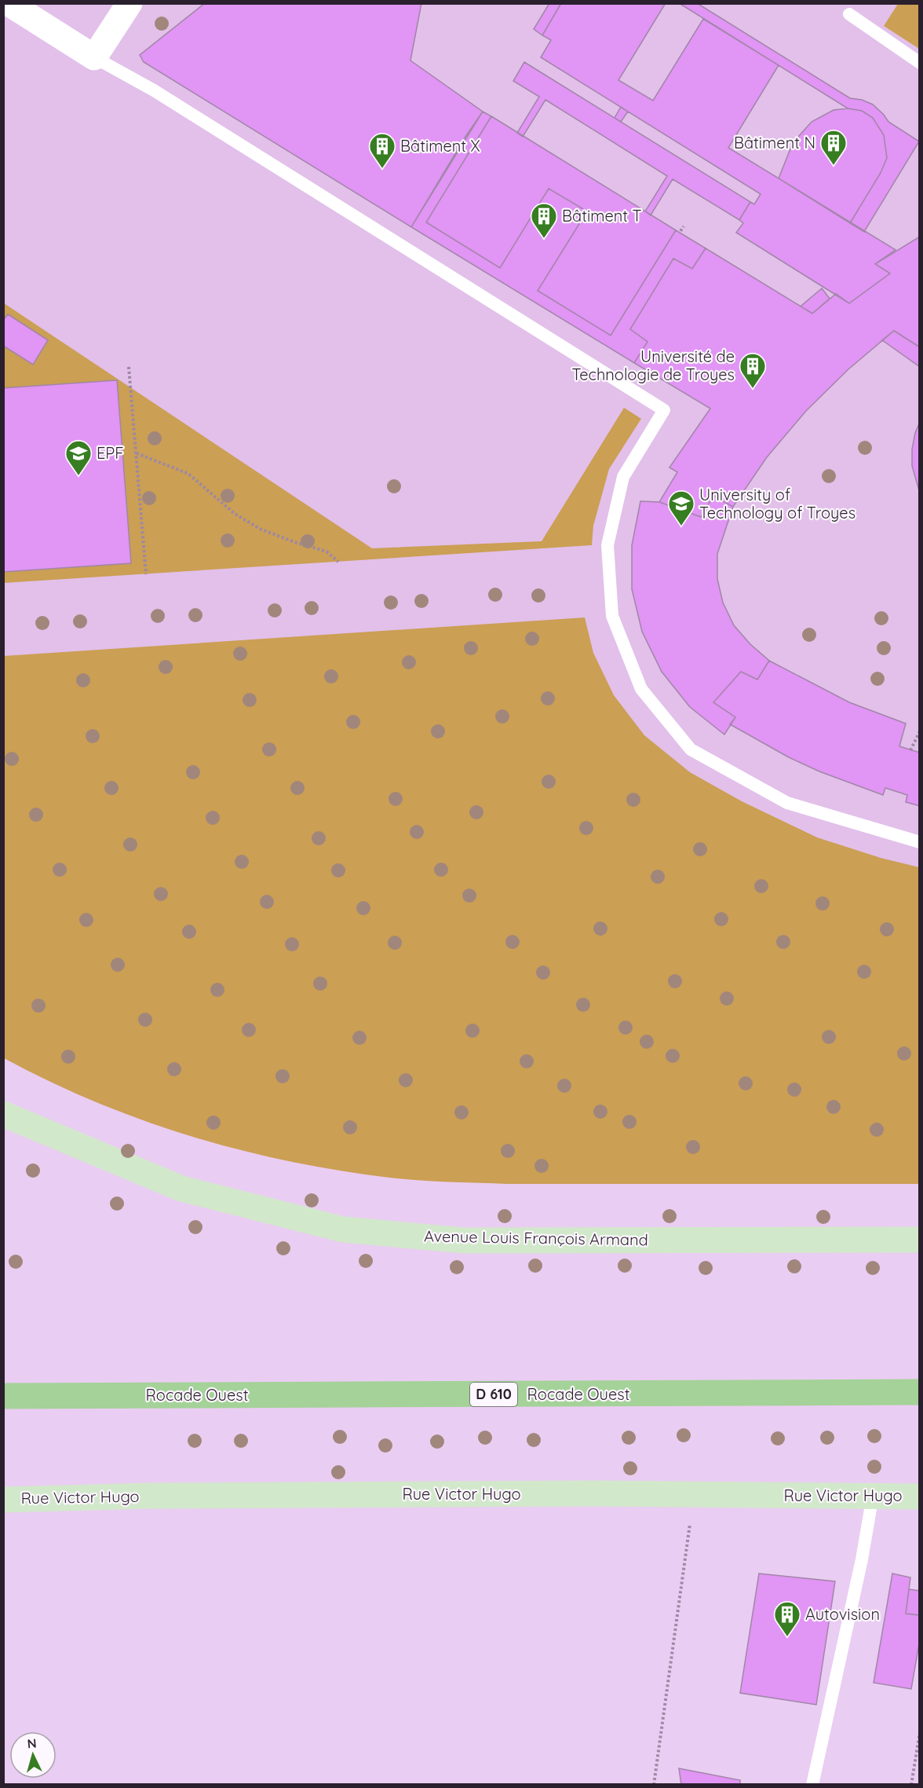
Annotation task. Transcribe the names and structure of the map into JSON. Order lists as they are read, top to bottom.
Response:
{
  "streets": {
    "main road": ["D 610", "Rocade Ouest"],
    "street": ["Avenue Louis François Armand", "Rue Victor Hugo"]
  },
  "places": {
    "building": [
      "Bâtiment N",
      "Bâtiment X",
      "Bâtiment T",
      "Université de Technologie de Troyes",
      "Autovision"
    ],
    "school or university": ["EPF", "University of Technology of Troyes"]
  },
  "north": "top"
}
